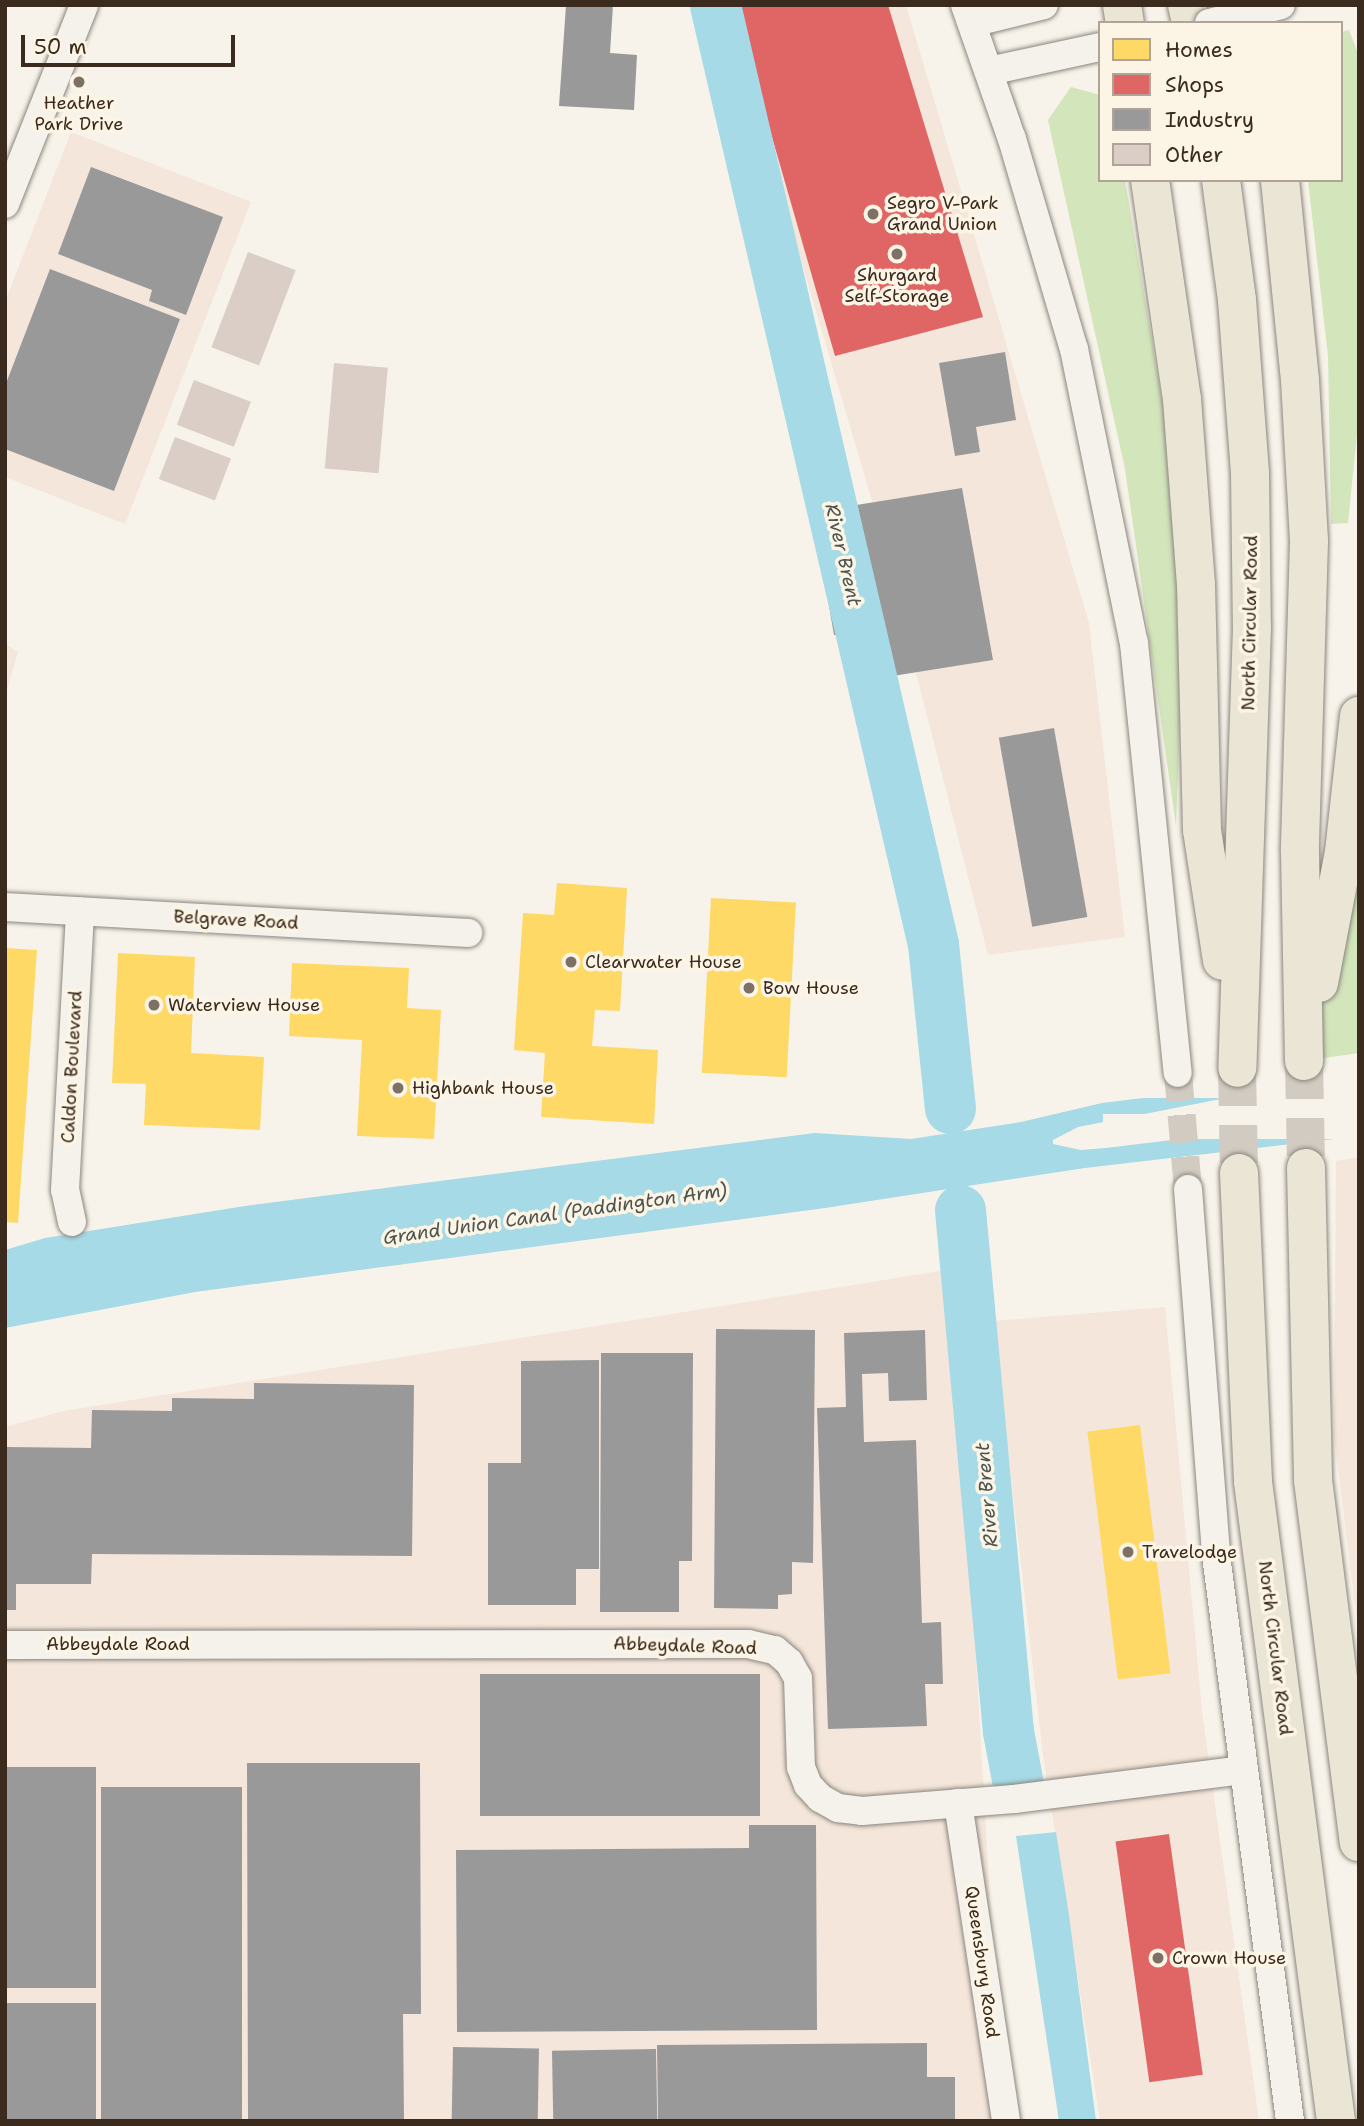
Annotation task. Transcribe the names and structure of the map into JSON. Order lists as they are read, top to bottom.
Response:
{
  "streets": {
    "highway": ["North Circular Road"],
    "street": [
      "Belgrave Road",
      "Caldon Boulevard",
      "Abbeydale Road",
      "Queensbury Road"
    ]
  },
  "crossings": [
    ["Belgrave Road", "Caldon Boulevard"],
    ["Abbeydale Road", "Queensbury Road"]
  ],
  "water": ["River Brent", "Grand Union Canal (Paddington Arm)"],
  "places": [
    "Heather Park Drive",
    "Segro V-Park Grand Union",
    "Shurgard Self-Storage",
    "Clearwater House",
    "Bow House",
    "Waterview House",
    "Highbank House",
    "Travelodge",
    "Crown House"
  ],
  "legend": [
    "Homes",
    "Shops",
    "Industry",
    "Other"
  ],
  "scale_bar": "50 m"
}
